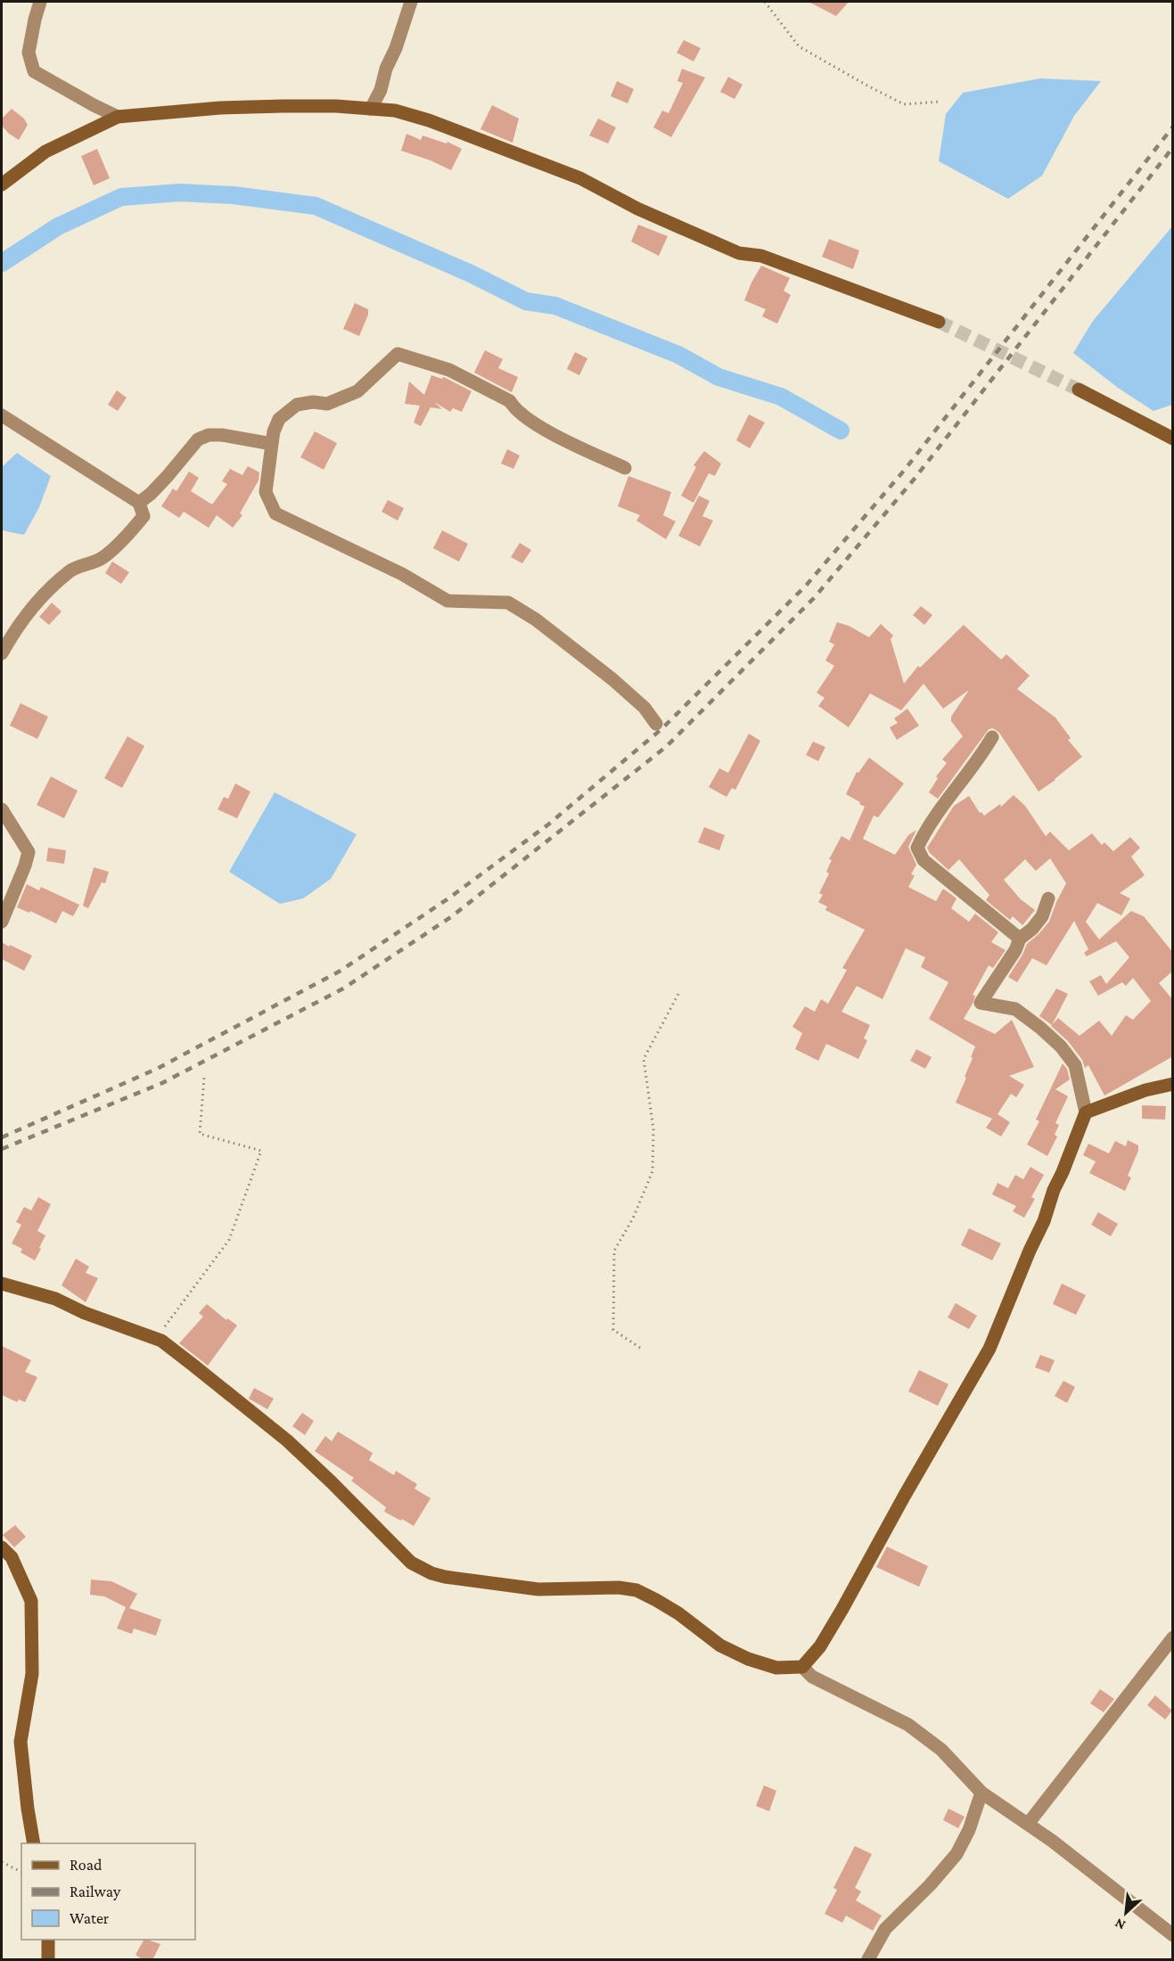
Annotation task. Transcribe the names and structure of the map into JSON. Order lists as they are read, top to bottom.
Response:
{
  "legend": ["Road", "Railway", "Water"],
  "north": "bottom left"
}
